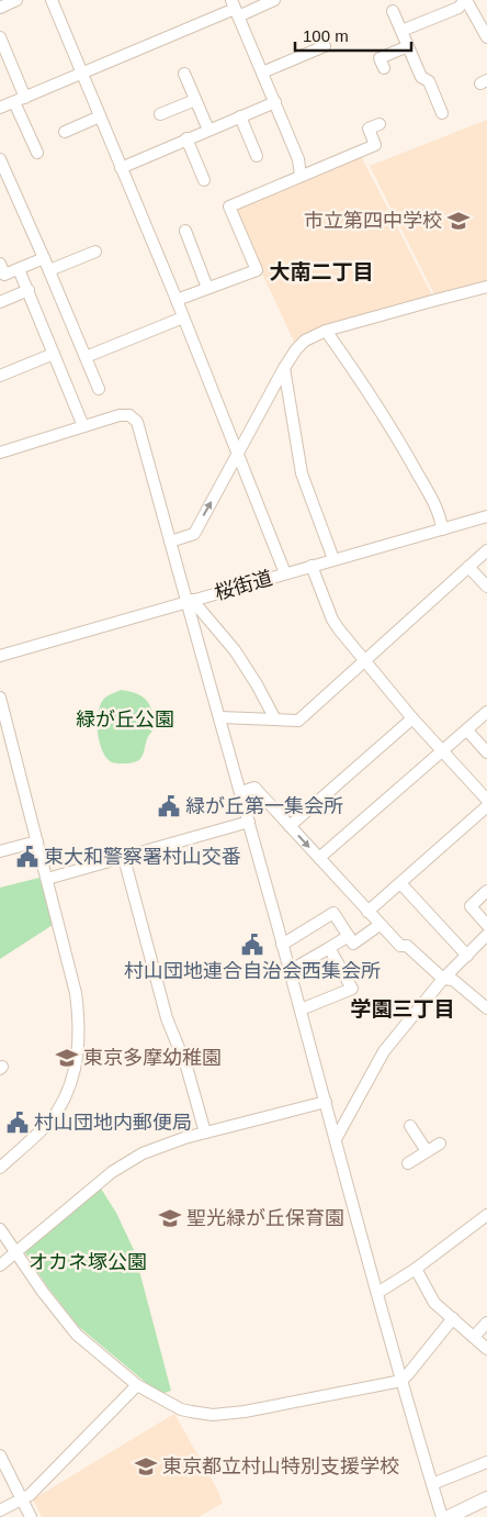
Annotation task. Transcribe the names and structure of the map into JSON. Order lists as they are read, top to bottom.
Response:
{
  "streets": {
    "street": ["桜街道"]
  },
  "districts": ["大南二丁目", "学園三丁目"],
  "parks": ["緑が丘公園", "オカネ塚公園"],
  "places": {
    "school or university": [
      "市立第四中学校",
      "東京多摩幼稚園",
      "聖光緑が丘保育園",
      "東京都立村山特別支援学校"
    ],
    "public building": [
      "緑が丘第一集会所",
      "東大和警察署村山交番",
      "村山団地連合自治会西集会所",
      "村山団地内郵便局"
    ]
  },
  "scale_bar": "100 m"
}
